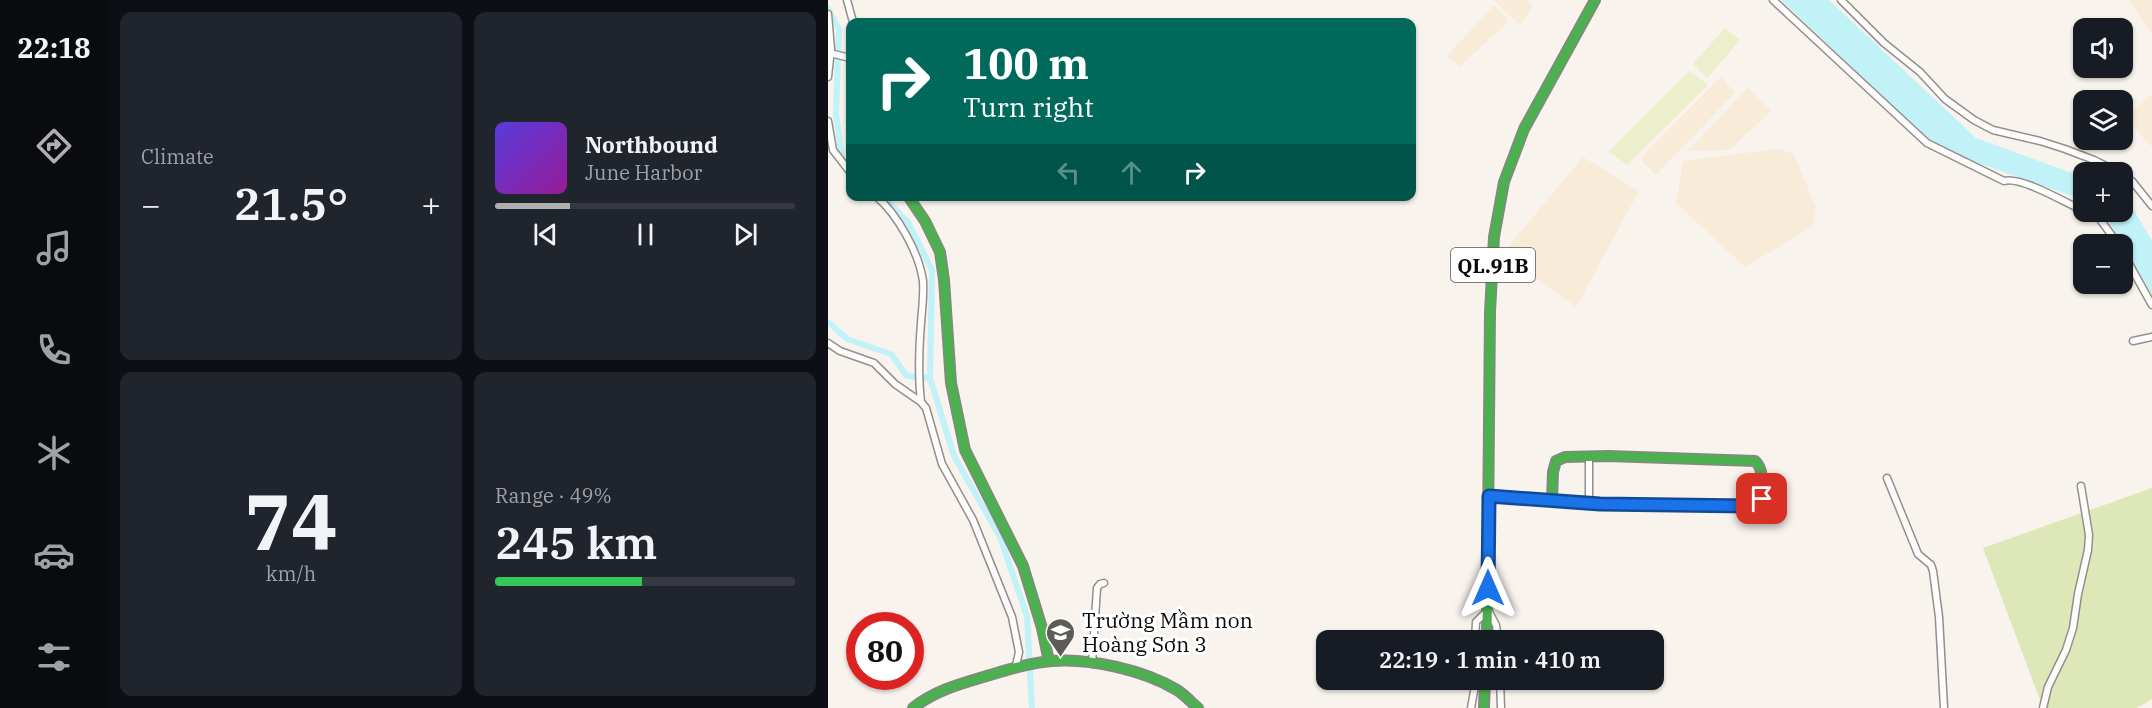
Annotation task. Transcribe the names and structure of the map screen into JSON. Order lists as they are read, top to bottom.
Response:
{
  "streets": {
    "main road": ["QL.91B"]
  },
  "places": {
    "school or university": ["Trường Mầm non Hoàng Sơn 3"]
  },
  "page": {
    "tabs": "22:18",
    "tile": [
      "Climate",
      ["74", "km/h"],
      ["Range · 49%", "245 km"]
    ],
    "map_buttons": ["+", "−"],
    "turn": ["100 m", "Turn right"],
    "song": ["Northbound", "June Harbor"],
    "heat": ["−", "21.5°", "+"],
    "limit": "80",
    "trip": "22:19 · 1 min · 410 m"
  }
}
